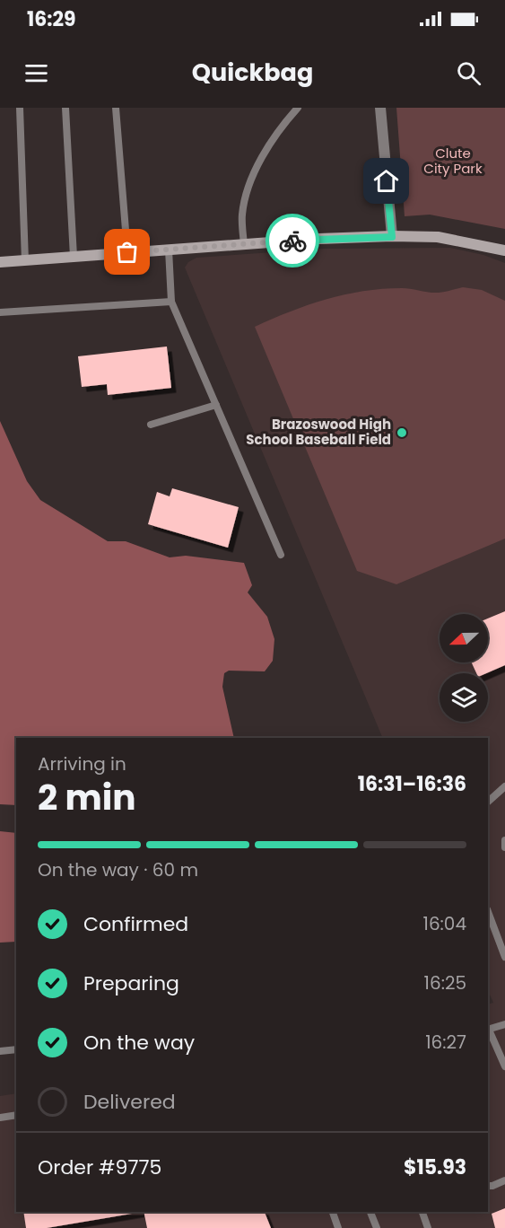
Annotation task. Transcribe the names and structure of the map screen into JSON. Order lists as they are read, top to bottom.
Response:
{
  "parks": ["Clute City Park"],
  "places": ["Brazoswood High School Baseball Field"],
  "north": "left",
  "page": {
    "status": "16:29",
    "header": "Quickbag",
    "heading": ["2 min", "Arriving in", "16:31–16:36"],
    "panel": ["Order #9775", "$15.93"],
    "bar": "On the way · 60 m",
    "list": [
      ["Confirmed", "16:04"],
      ["Preparing", "16:25"],
      ["On the way", "16:27"],
      "Delivered"
    ]
  }
}
